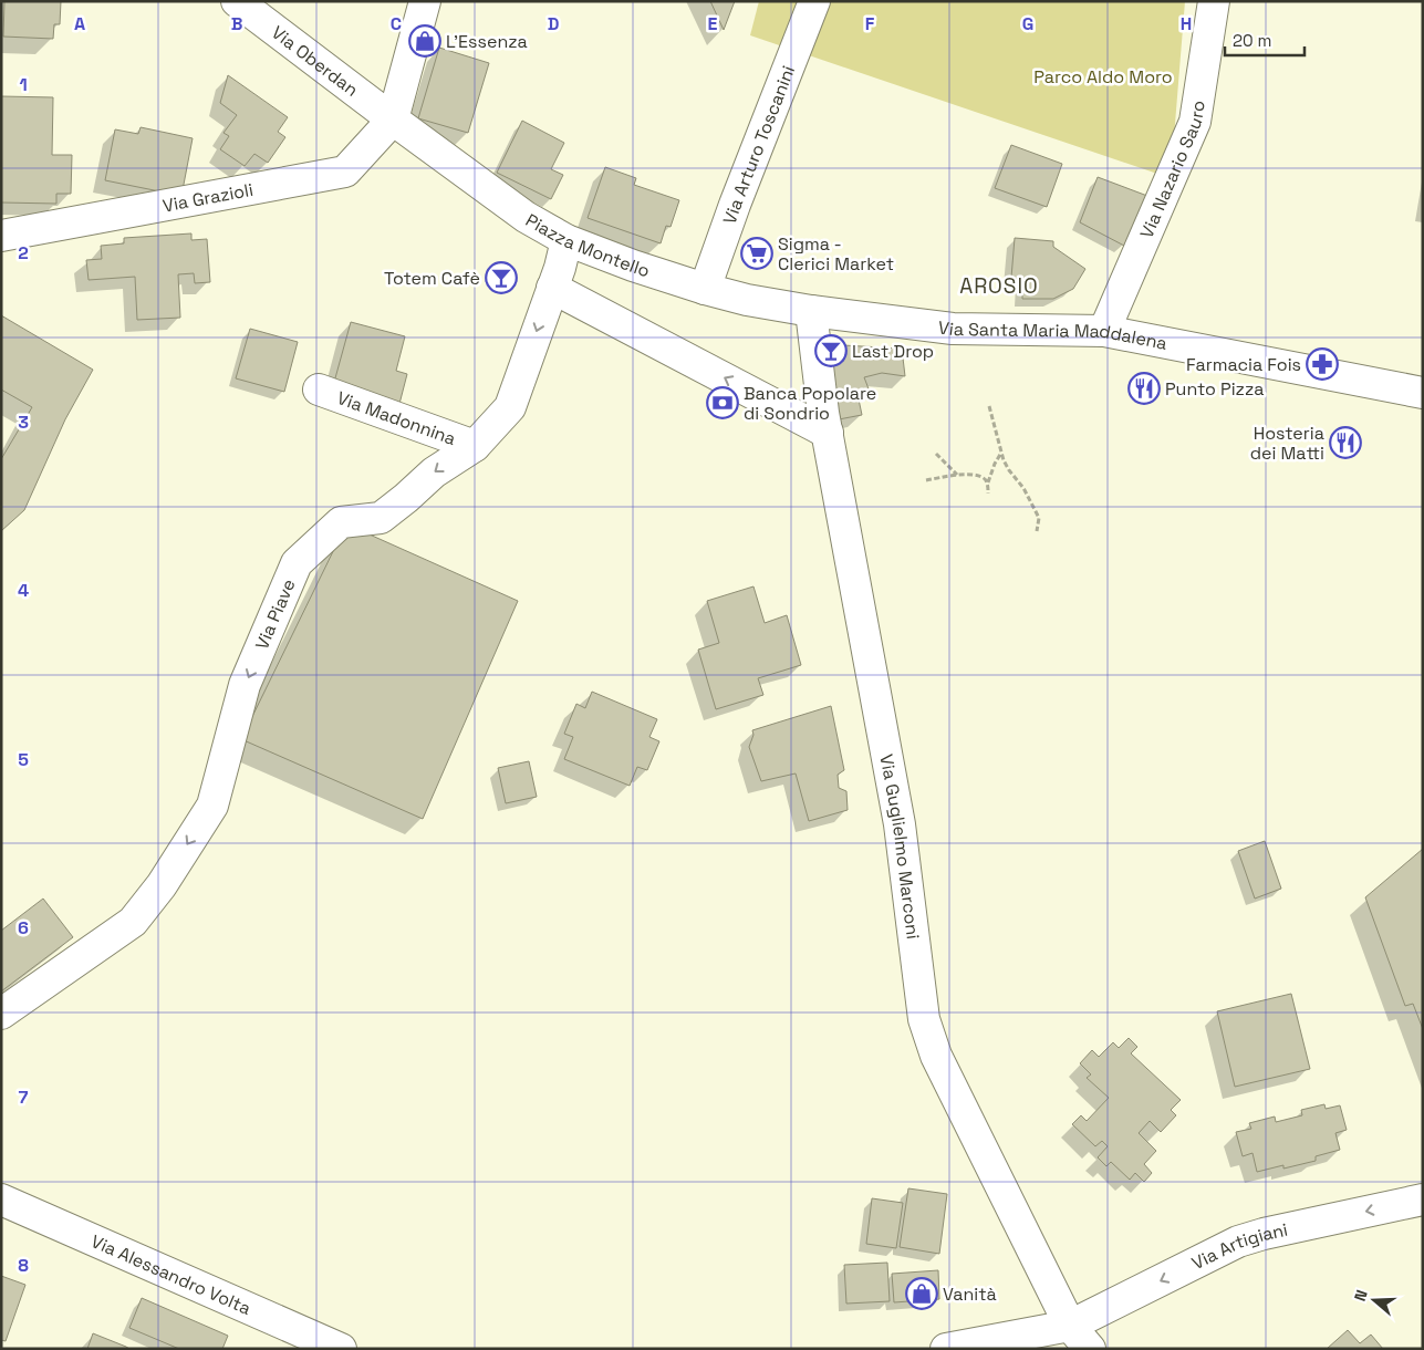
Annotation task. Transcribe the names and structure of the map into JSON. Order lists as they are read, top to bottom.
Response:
{
  "streets": {
    "street": [
      "Via Oberdan",
      "Via Arturo Toscanini",
      "Via Nazario Sauro",
      "Via Grazioli",
      "Piazza Montello",
      "Via Santa Maria Maddalena",
      "Via Madonnina",
      "Via Piave",
      "Via Guglielmo Marconi",
      "Via Artigiani",
      "Via Alessandro Volta"
    ]
  },
  "crossings": [
    ["Via Oberdan", "Via Grazioli"],
    ["Via Oberdan", "Piazza Montello"],
    ["Via Arturo Toscanini", "Piazza Montello"],
    ["Via Nazario Sauro", "Via Santa Maria Maddalena"],
    ["Via Grazioli", "Piazza Montello"],
    ["Piazza Montello", "Via Santa Maria Maddalena"],
    ["Piazza Montello", "Via Piave"],
    ["Piazza Montello", "Via Guglielmo Marconi"],
    ["Via Santa Maria Maddalena", "Via Guglielmo Marconi"],
    ["Via Madonnina", "Via Piave"],
    ["Via Guglielmo Marconi", "Via Artigiani"]
  ],
  "one_way": ["Via Piave", "Via Artigiani"],
  "districts": ["AROSIO"],
  "parks": ["Parco Aldo Moro"],
  "places": {
    "shop": ["L'Essenza", "Vanità"],
    "supermarket": ["Sigma - Clerici Market"],
    "bar": ["Totem Cafè", "Last Drop"],
    "pharmacy": ["Farmacia Fois"],
    "restaurant": ["Punto Pizza", "Hosteria dei Matti"],
    "bank": ["Banca Popolare di Sondrio"]
  },
  "scale_bar": "20 m",
  "north": "left",
  "grid": {
    "columns": [
      "A",
      "B",
      "C",
      "D",
      "E",
      "F",
      "G",
      "H"
    ],
    "rows": [
      "1",
      "2",
      "3",
      "4",
      "5",
      "6",
      "7",
      "8"
    ]
  }
}
